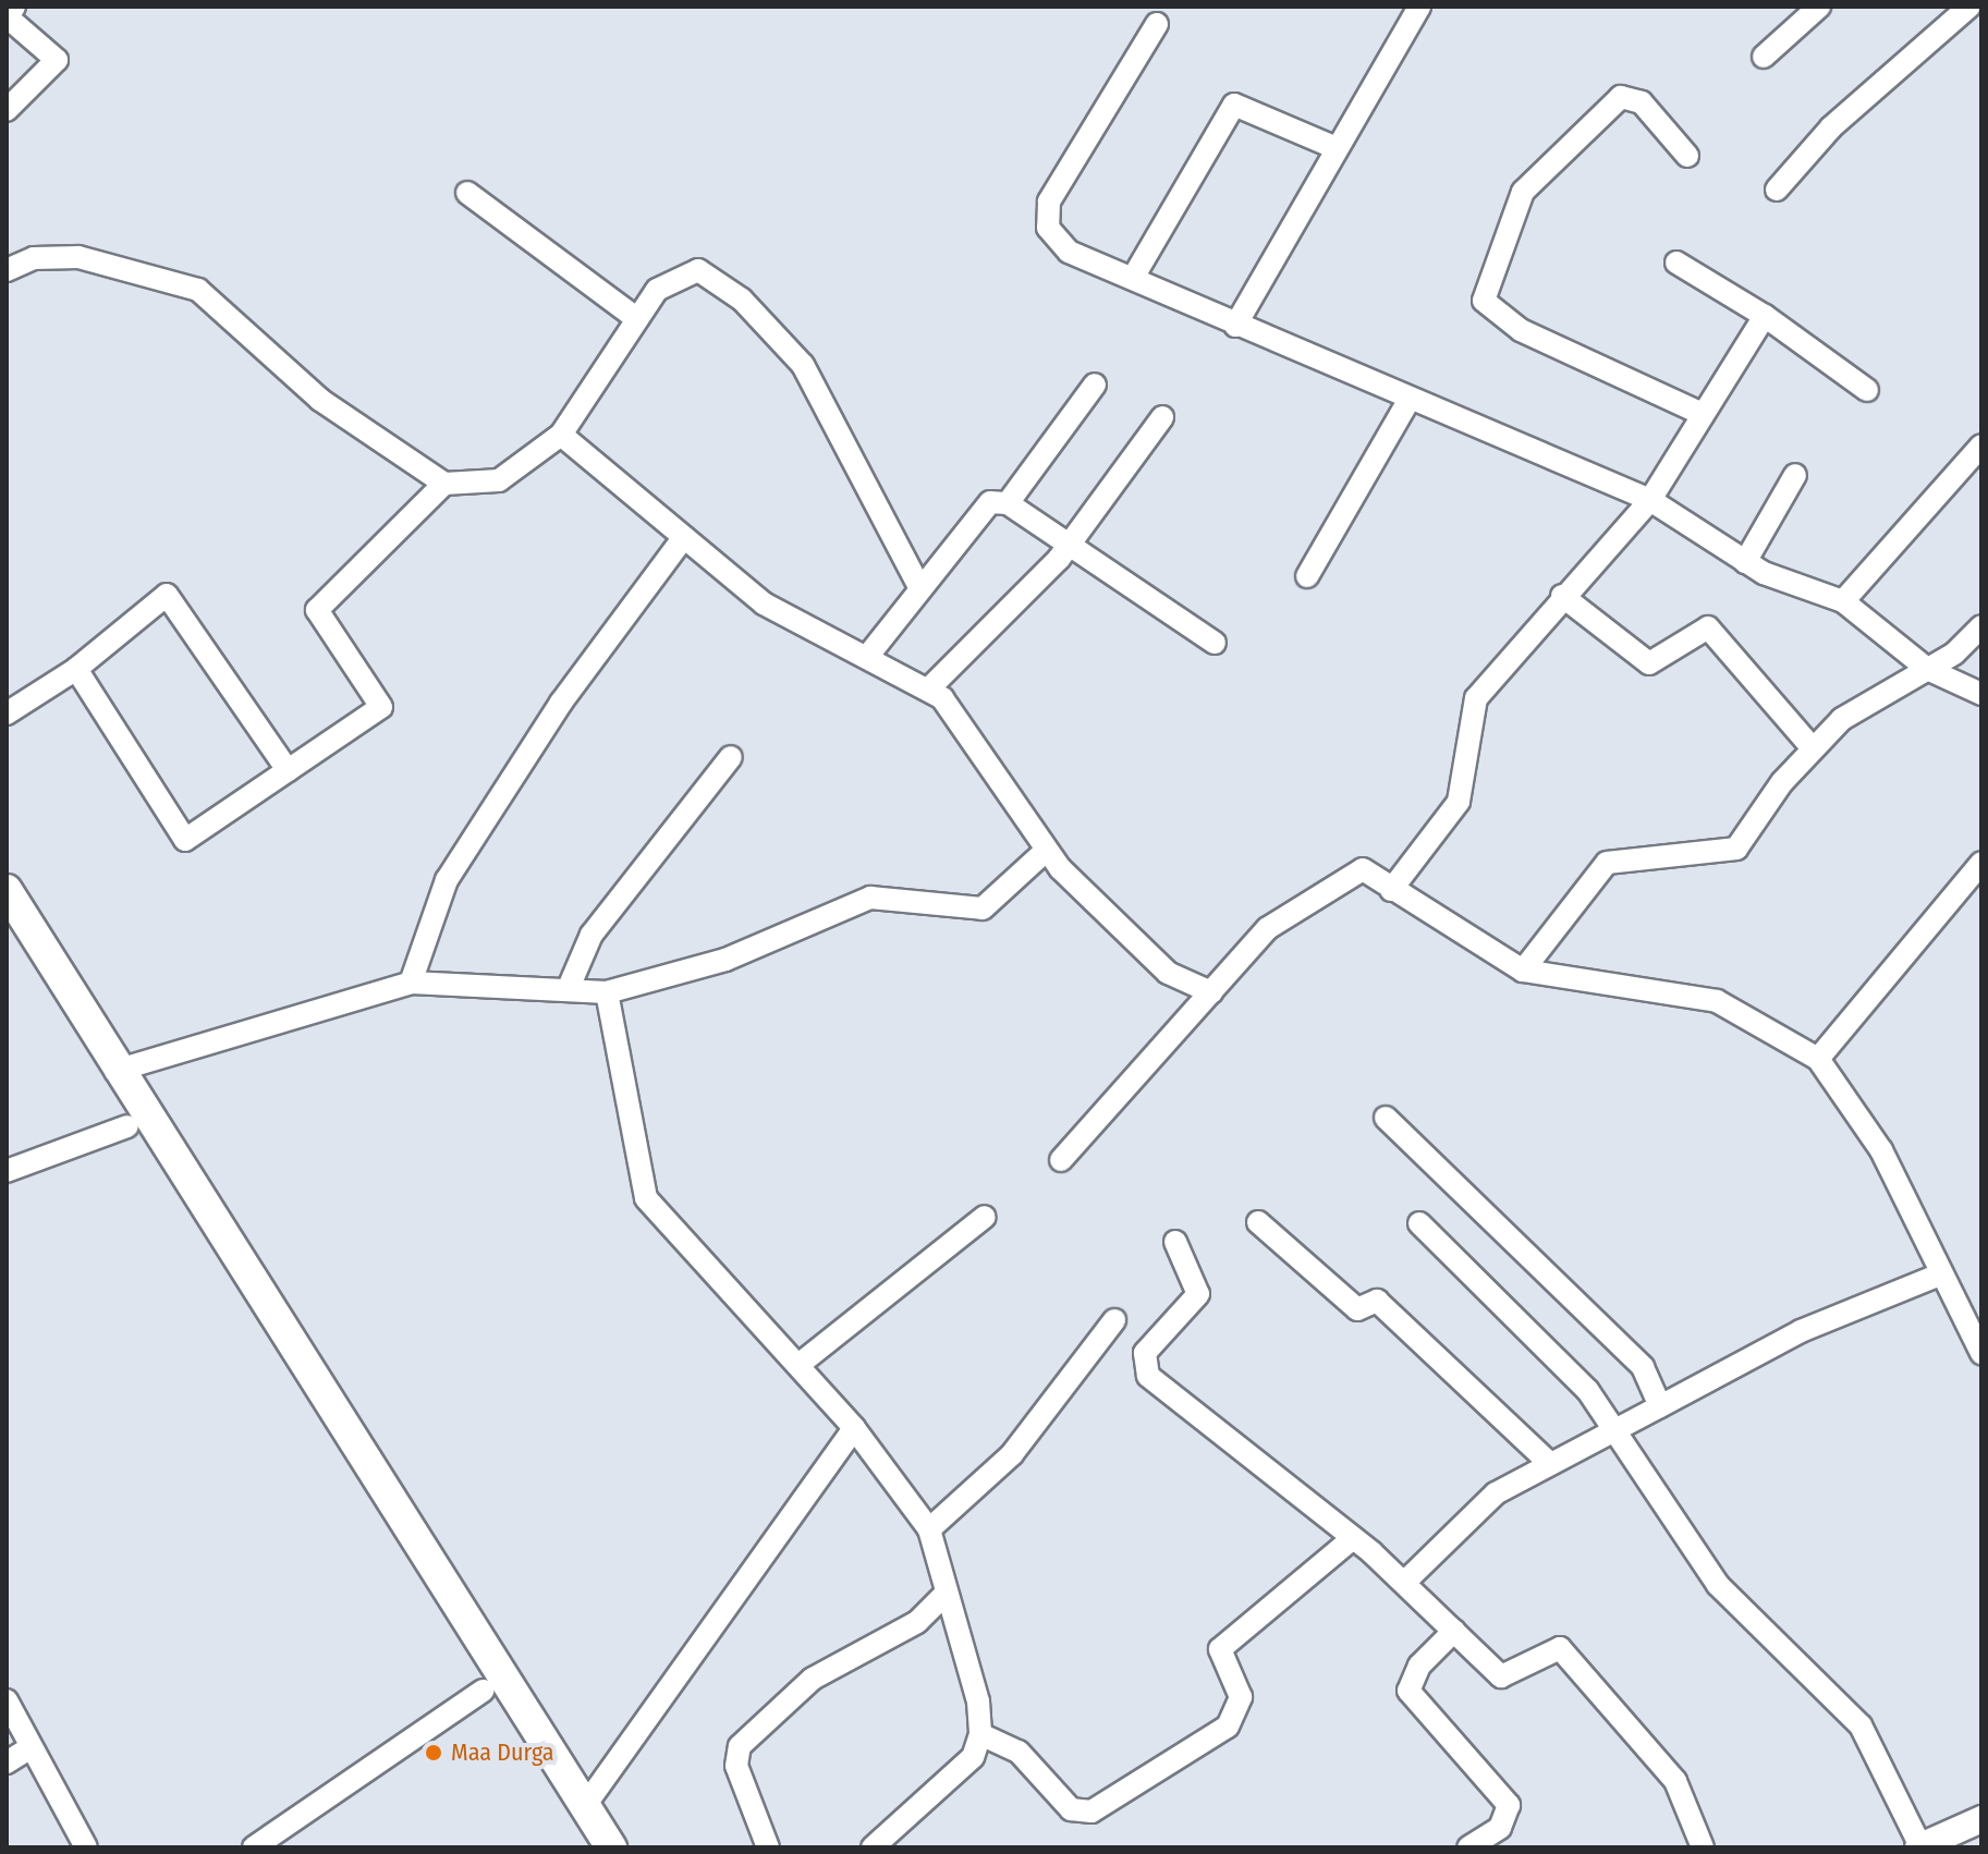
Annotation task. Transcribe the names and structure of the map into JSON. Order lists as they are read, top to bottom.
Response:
{
  "places": ["Maa Durga"]
}
